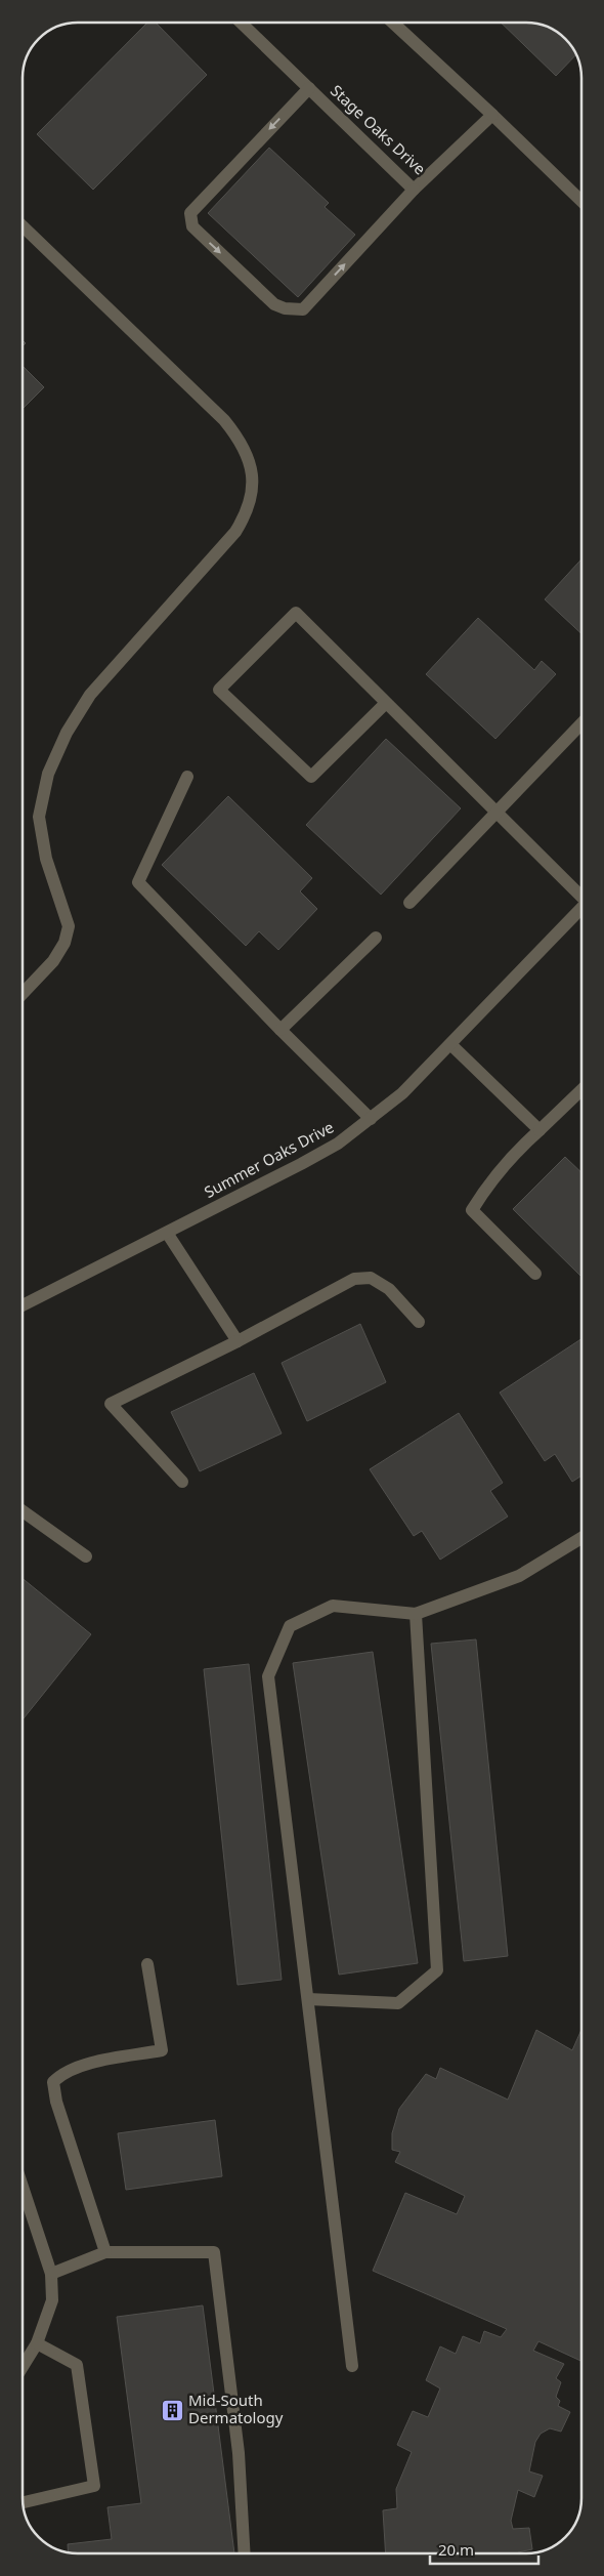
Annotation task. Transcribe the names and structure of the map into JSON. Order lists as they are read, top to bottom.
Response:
{
  "streets": {
    "street": ["Stage Oaks Drive", "Summer Oaks Drive"]
  },
  "places": {
    "building": ["Mid-South Dermatology"]
  },
  "scale_bar": "20 m"
}
